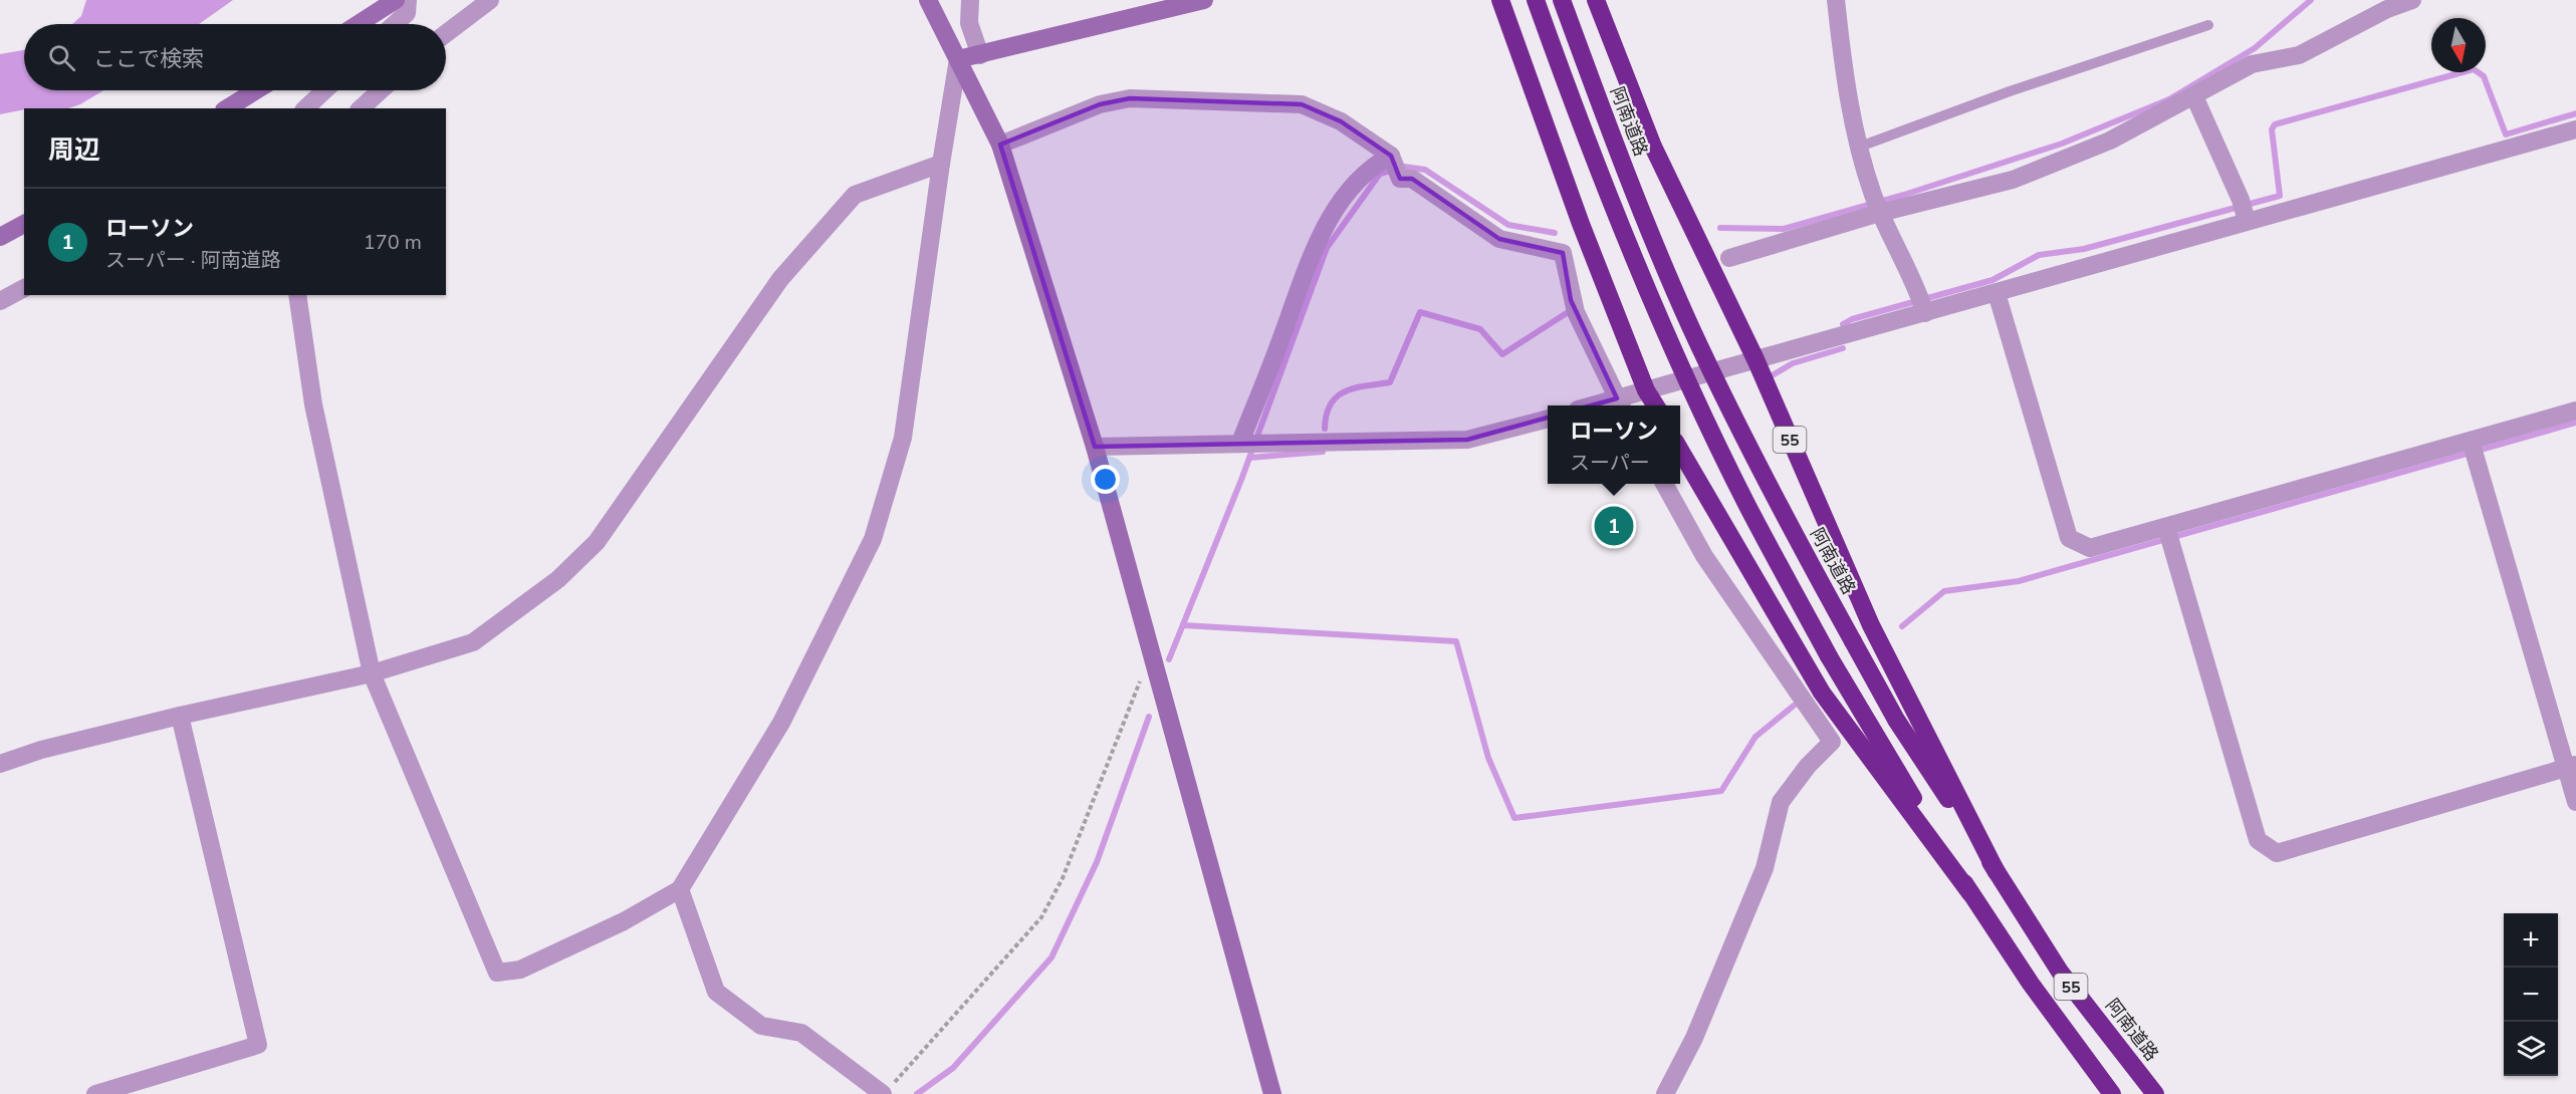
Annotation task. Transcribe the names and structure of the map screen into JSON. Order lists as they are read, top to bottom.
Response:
{
  "streets": {
    "highway": ["阿南道路", "55"]
  },
  "crossings": [
    ["阿南道路", "55"]
  ],
  "north": "bottom",
  "page": {
    "search": "ここで検索",
    "heading": "周辺",
    "list": [
      {
        "mark": "1",
        "name": "ローソン",
        "note": "スーパー · 阿南道路",
        "value": "170 m"
      }
    ],
    "popup": ["ローソン", "スーパー"],
    "pins": "1",
    "map_buttons": ["+", "−"]
  }
}
